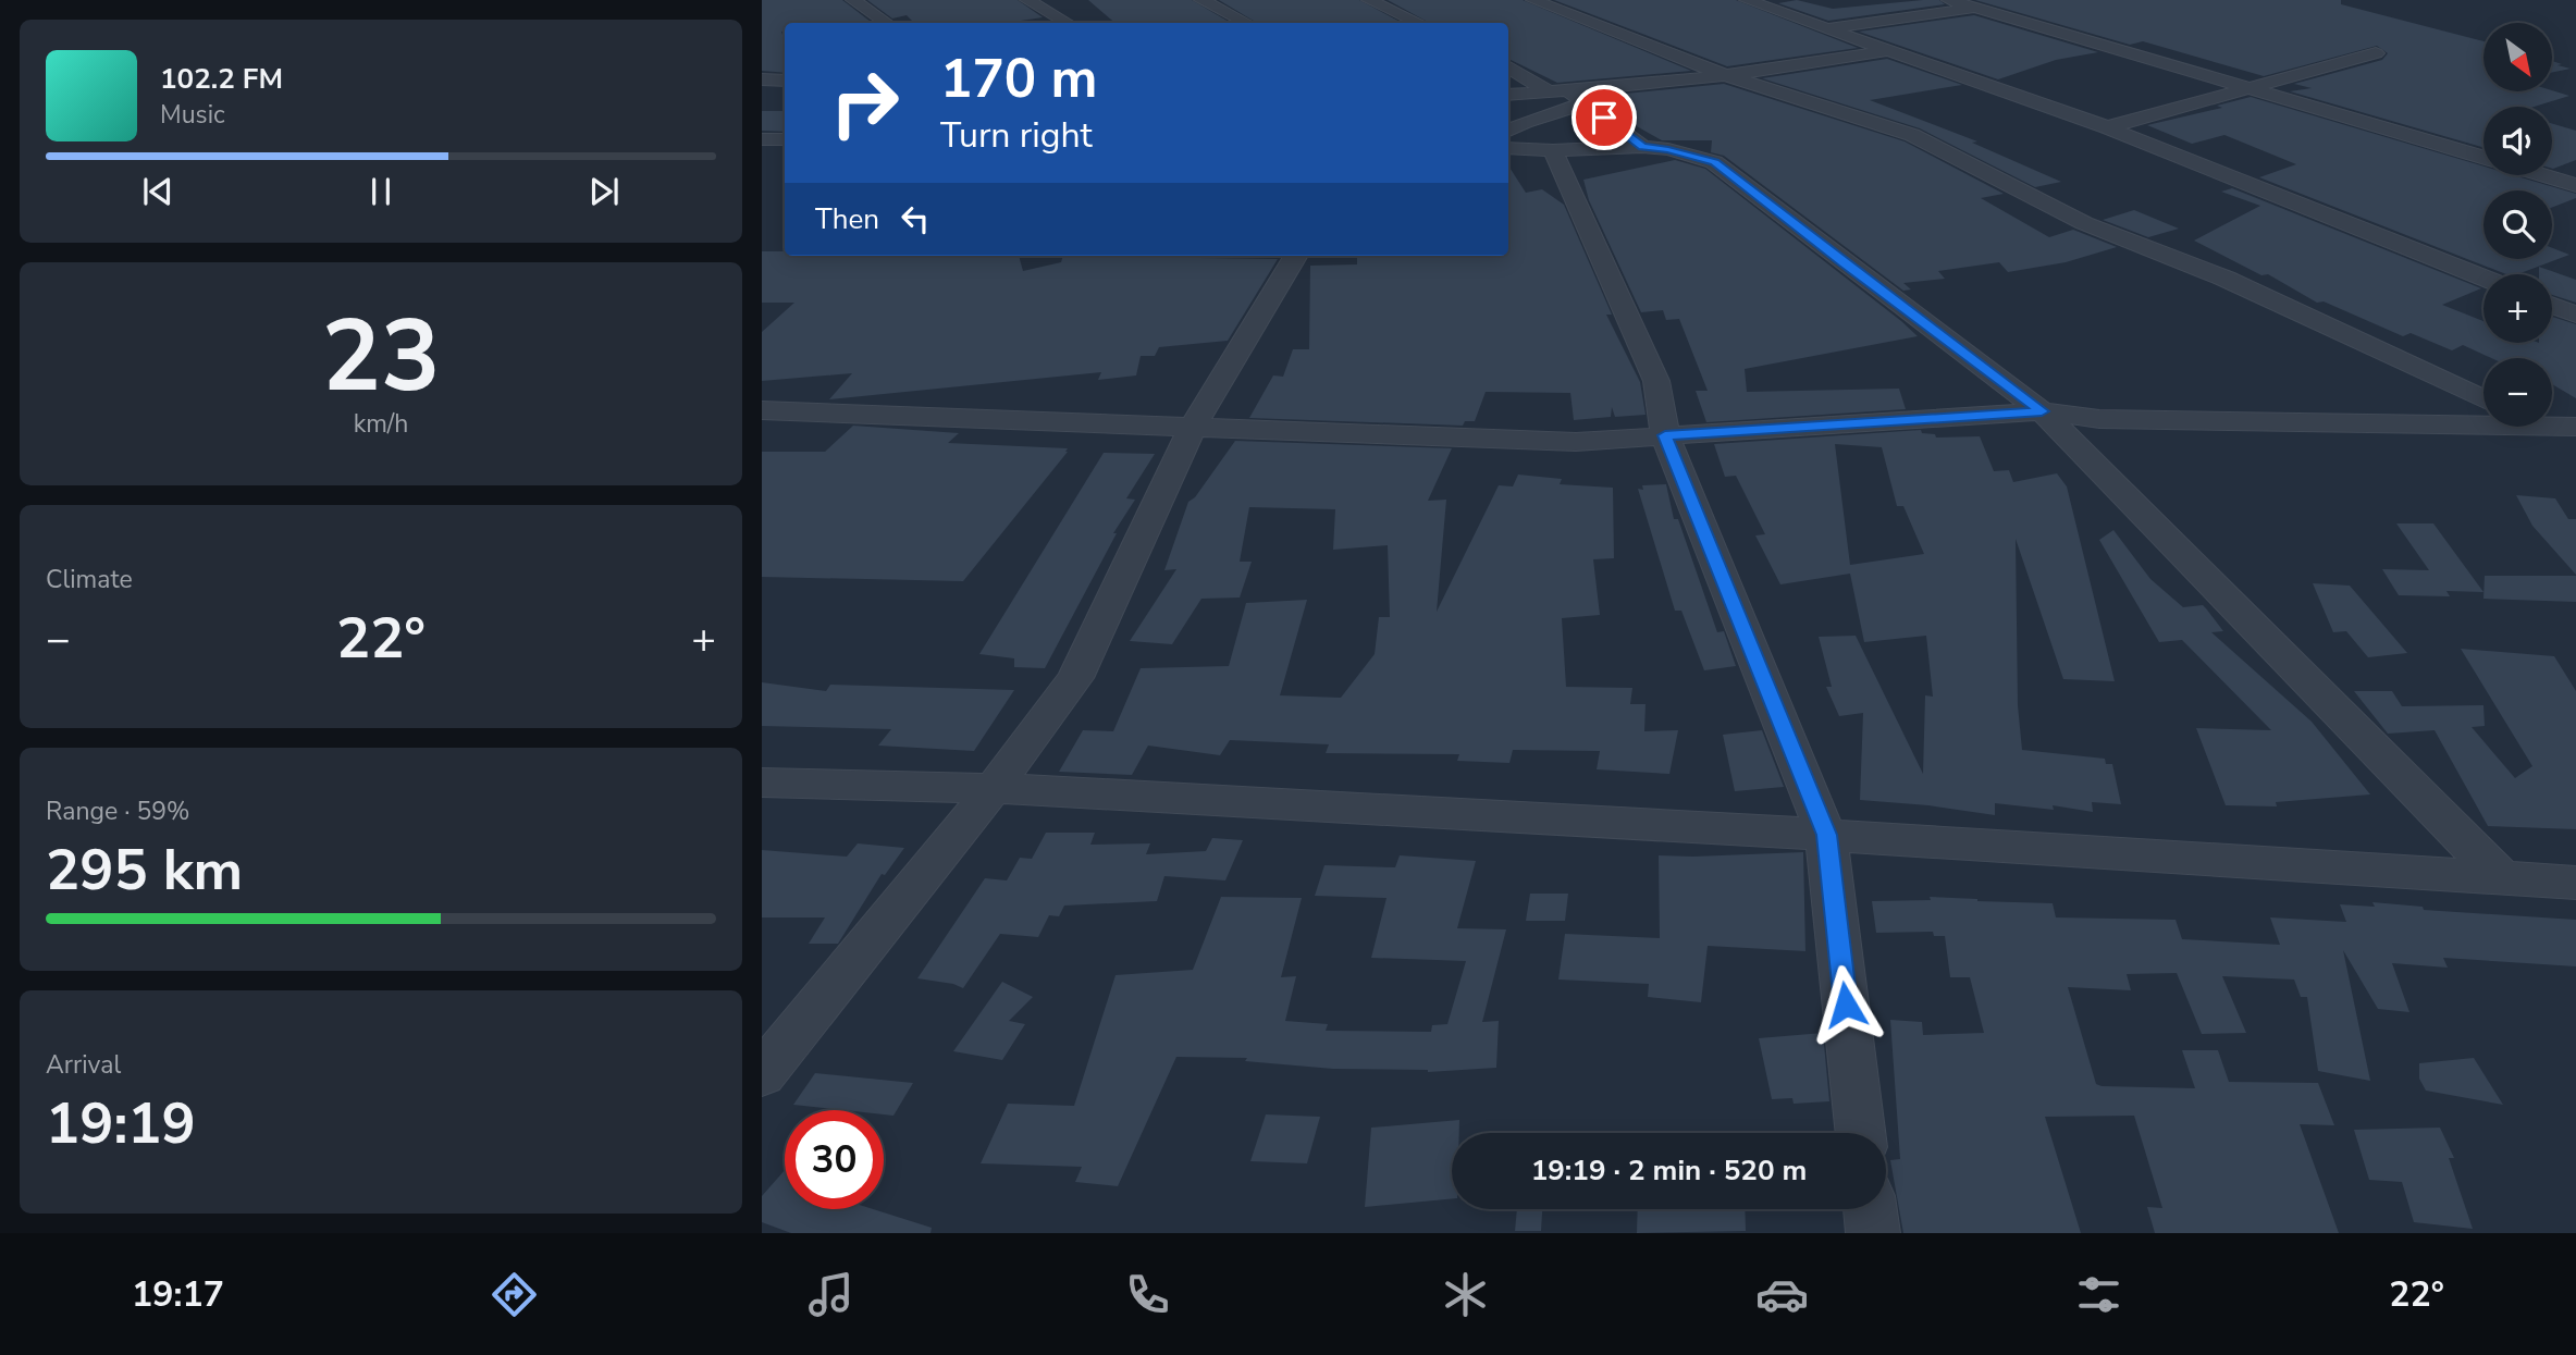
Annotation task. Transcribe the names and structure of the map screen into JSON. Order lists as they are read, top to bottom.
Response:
{
  "north": "bottom right",
  "page": {
    "map_buttons": ["+", "−"],
    "turn": ["170 m", "Turn right"],
    "song": ["102.2 FM", "Music"],
    "then": "Then",
    "tile": [
      ["23", "km/h"],
      "Climate",
      ["Range · 59%", "295 km"],
      ["Arrival", "19:19"]
    ],
    "heat": ["−", "22°", "+"],
    "limit": "30",
    "trip": "19:19 · 2 min · 520 m",
    "tabs": ["19:17", "22°"]
  }
}
